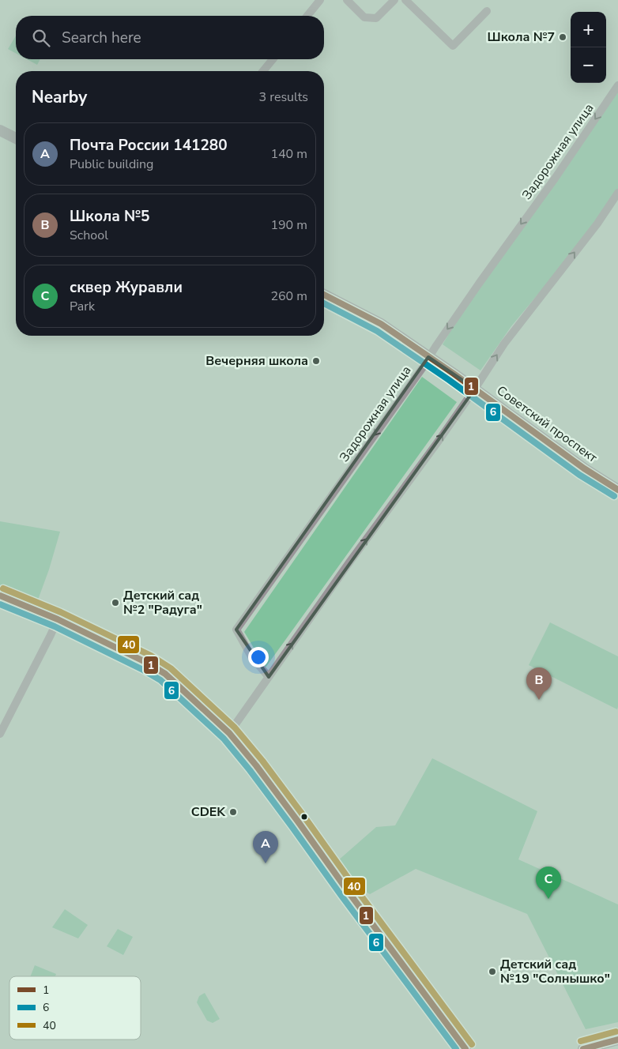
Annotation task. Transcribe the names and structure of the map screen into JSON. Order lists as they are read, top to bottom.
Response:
{
  "streets": {
    "street": ["Задорожная улица", "Советский проспект"]
  },
  "crossings": [
    ["Задорожная улица", "Советский проспект"]
  ],
  "places": [
    "Школа №7",
    "Вечерняя школа",
    "Детский сад №2 \"Радуга\"",
    "CDEK",
    "Детский сад №19 \"Солнышко\""
  ],
  "lines": ["transit line 1", "transit line 6", "transit line 40"],
  "legend": ["1", "6", "40"],
  "page": {
    "map_buttons": ["+", "−"],
    "search": "Search here",
    "heading": ["Nearby", "3 results"],
    "list": [
      {
        "mark": "A",
        "name": "Почта России 141280",
        "note": "Public building",
        "value": "140 m"
      },
      {
        "mark": "B",
        "name": "Школа №5",
        "note": "School",
        "value": "190 m"
      },
      {
        "mark": "C",
        "name": "сквер Журавли",
        "note": "Park",
        "value": "260 m"
      }
    ],
    "pins": ["B", "A", "C"]
  }
}
